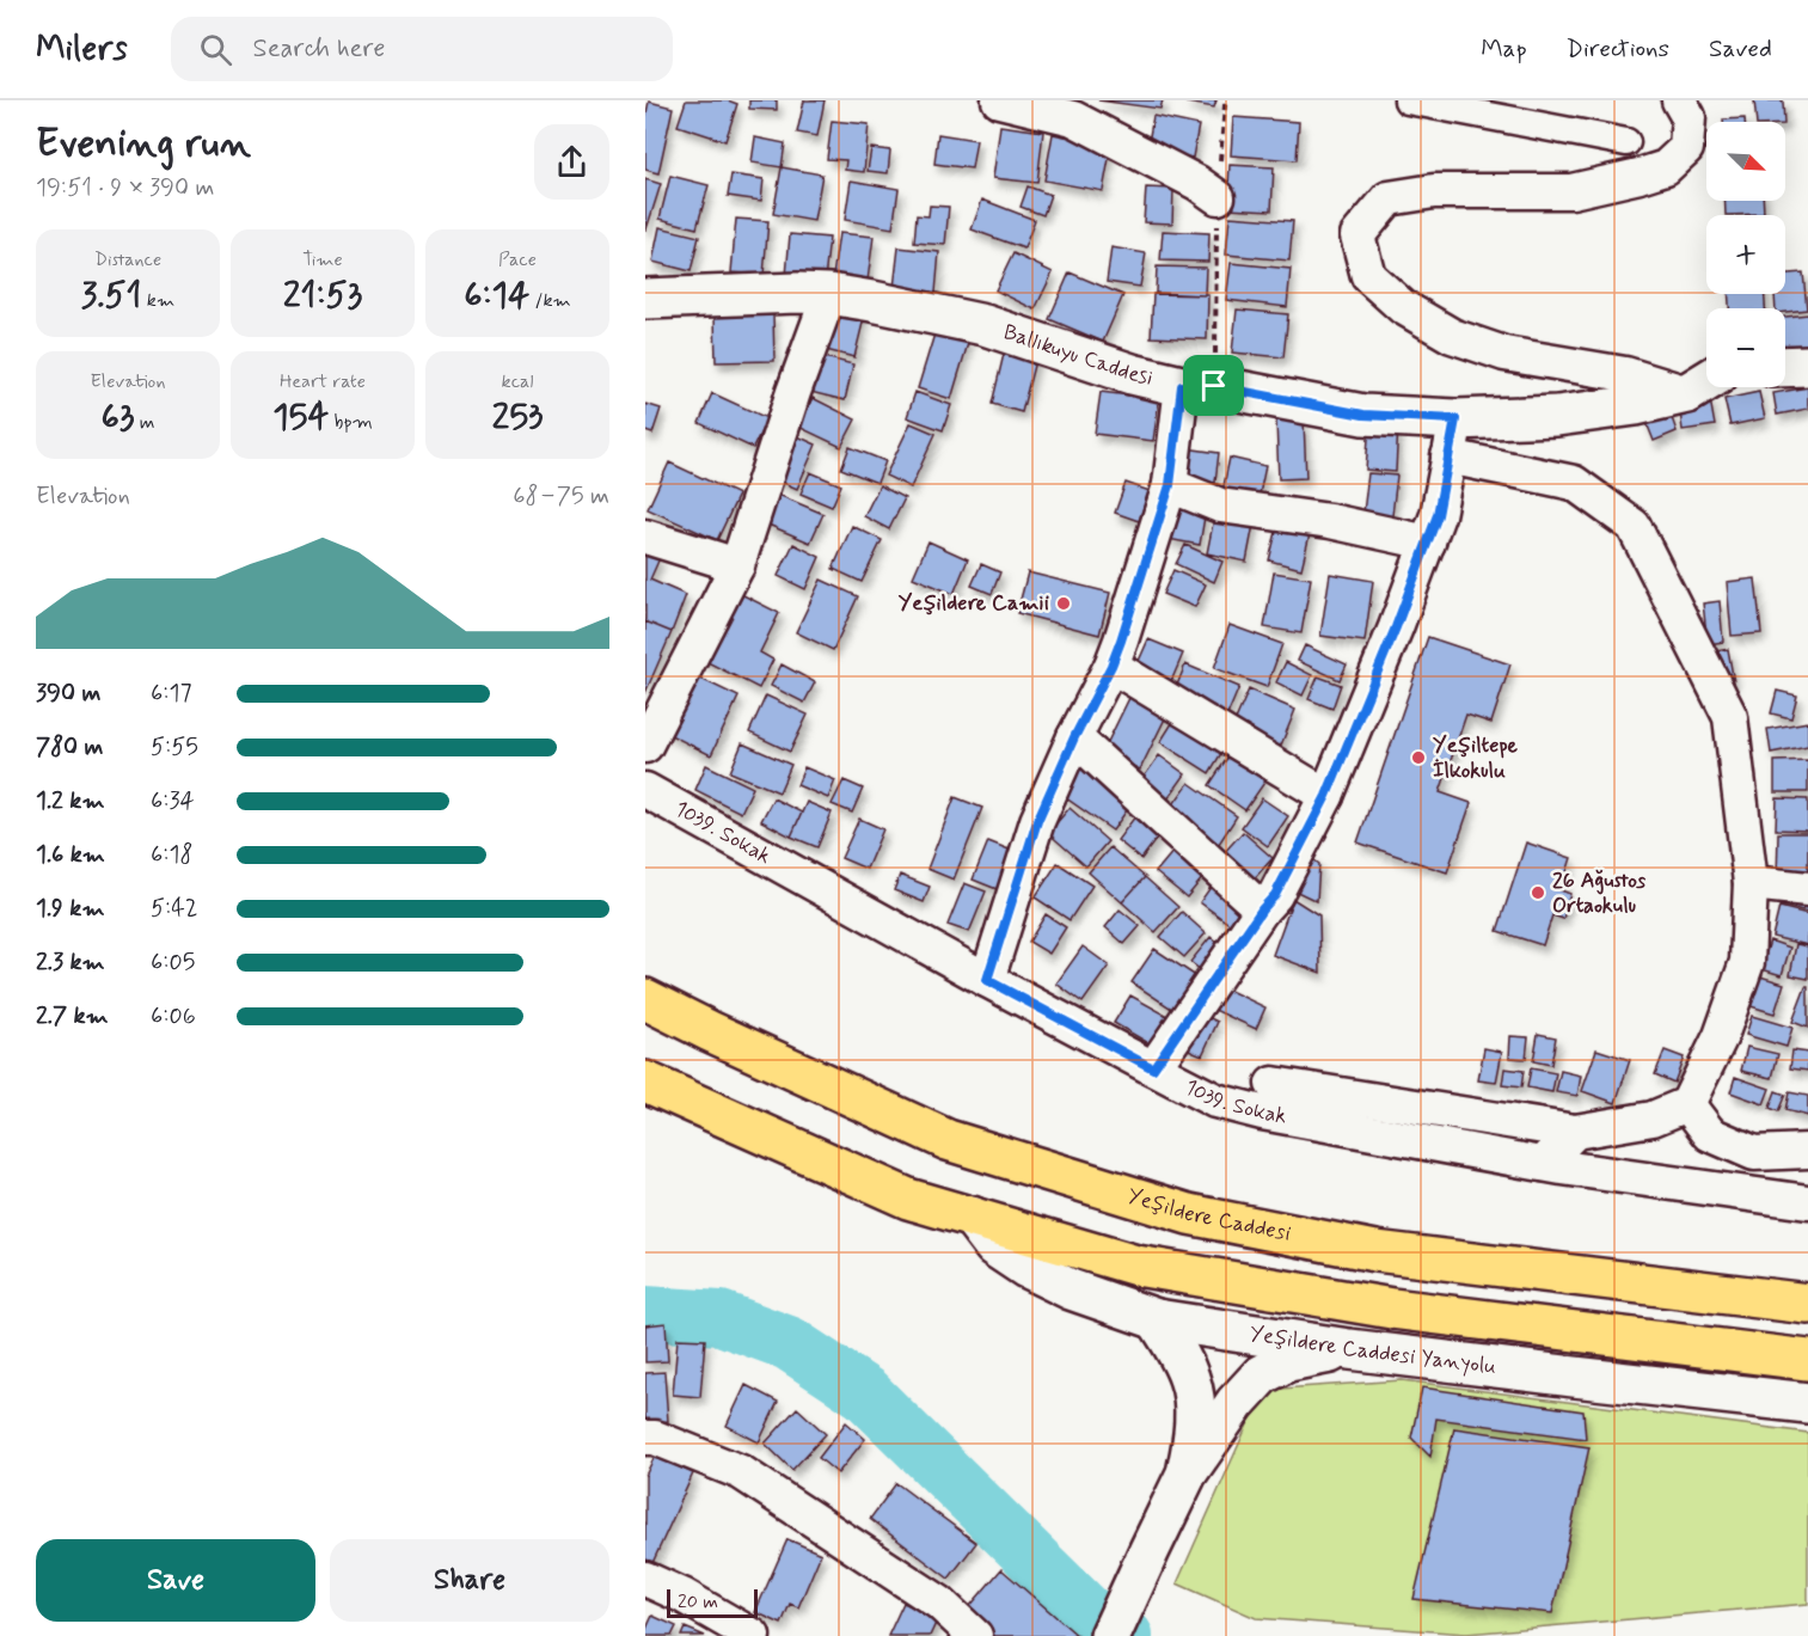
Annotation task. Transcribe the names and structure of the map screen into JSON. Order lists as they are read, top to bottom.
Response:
{
  "streets": {
    "highway": ["Yeşildere Caddesi"],
    "main road": ["Ballıkuyu Caddesi", "Yeşildere Caddesi Yanyolu"],
    "street": ["1039. Sokak"]
  },
  "places": ["Yeşildere Camii", "Yeşiltepe İlkokulu", "26 Ağustos Ortaokulu"],
  "scale_bar": "20 m",
  "north": "bottom right",
  "page": {
    "header": "Milers",
    "search": "Search here",
    "nav": ["Map", "Directions", "Saved"],
    "heading": ["Evening run", "19:51 · 9 × 390 m"],
    "map_buttons": ["+", "−"],
    "stats": [
      ["Distance", "3.51 km"],
      ["Time", "21:53"],
      ["Pace", "6:14 /km"],
      ["Elevation", "63 m"],
      ["Heart rate", "154 bpm"],
      ["kcal", "253"]
    ],
    "chart": ["Elevation", "68–75 m"],
    "list": [
      {
        "name": "390 m",
        "note": "6:17"
      },
      {
        "name": "780 m",
        "note": "5:55"
      },
      {
        "name": "1.2 km",
        "note": "6:34"
      },
      {
        "name": "1.6 km",
        "note": "6:18"
      },
      {
        "name": "1.9 km",
        "note": "5:42"
      },
      {
        "name": "2.3 km",
        "note": "6:05"
      },
      {
        "name": "2.7 km",
        "note": "6:06"
      }
    ],
    "buttons": ["Save", "Share"],
    "scale": "20 m"
  }
}
